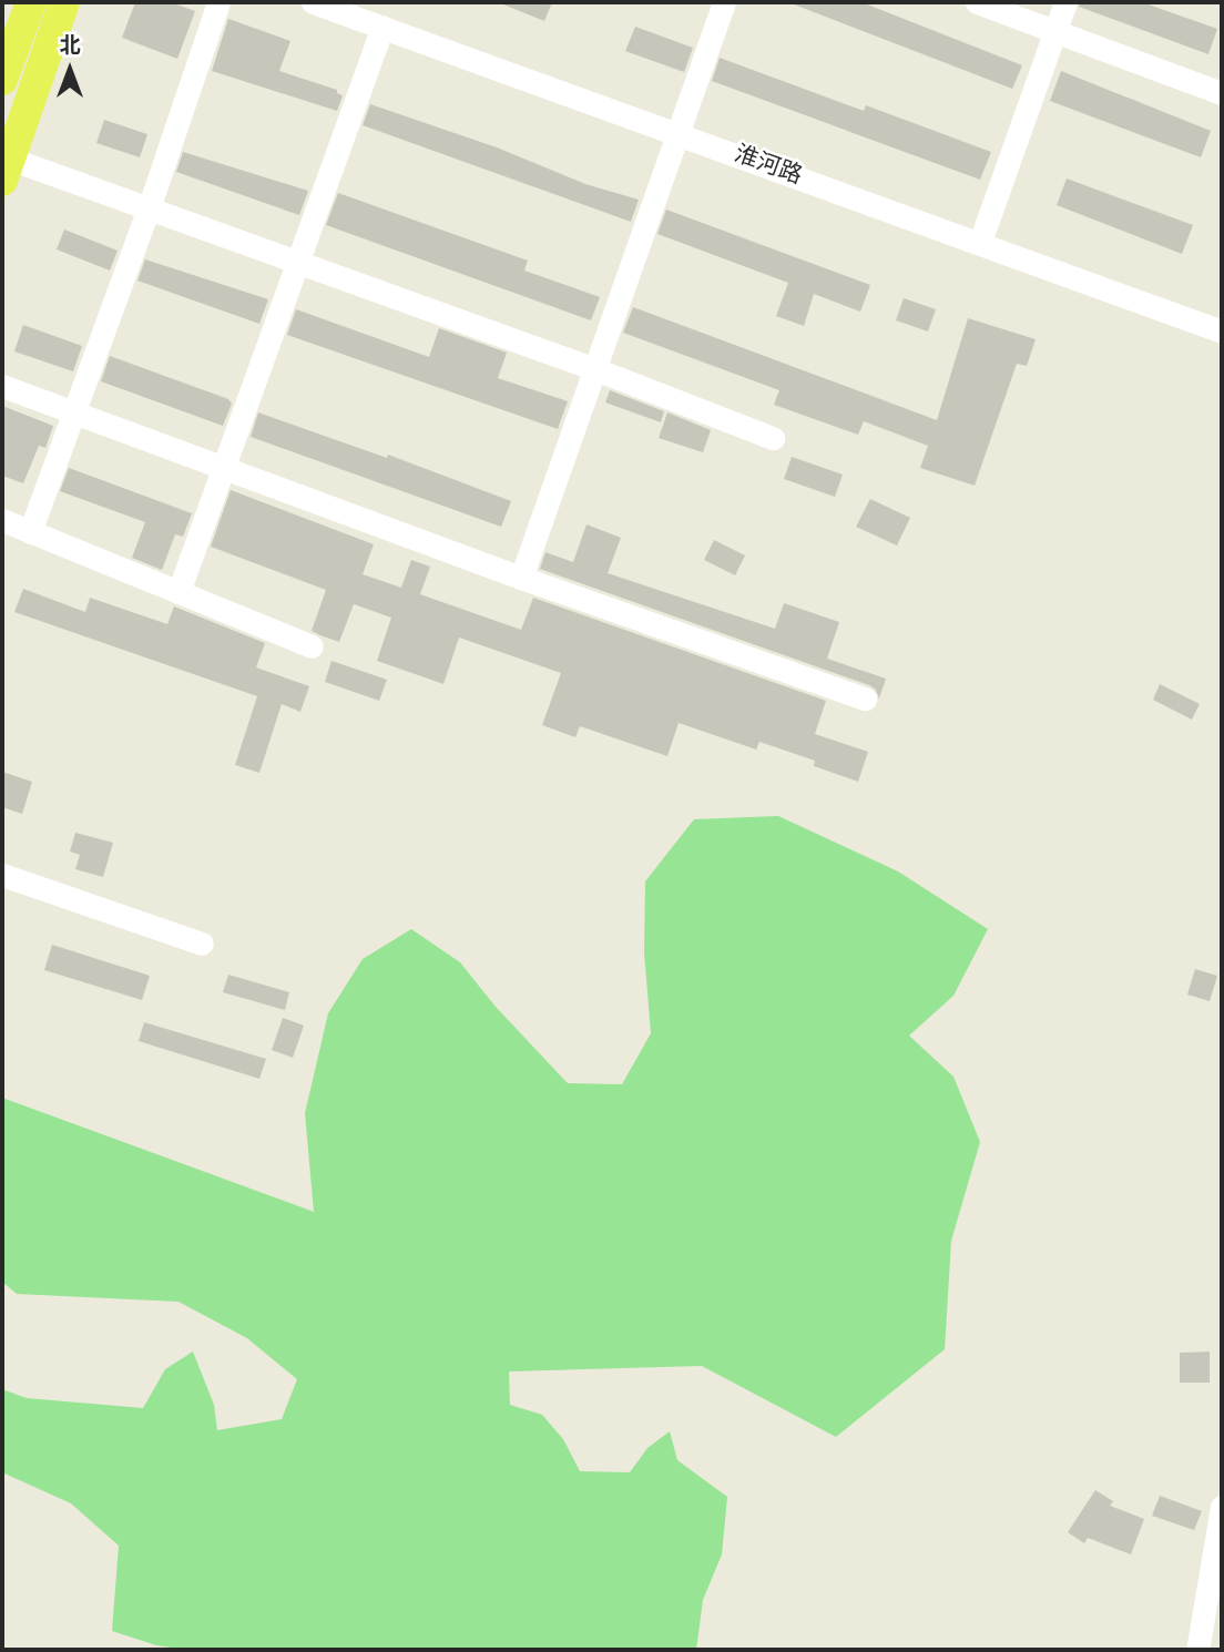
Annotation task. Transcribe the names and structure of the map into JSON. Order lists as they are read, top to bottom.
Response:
{
  "streets": {
    "street": ["淮河路"]
  },
  "north": "top"
}
